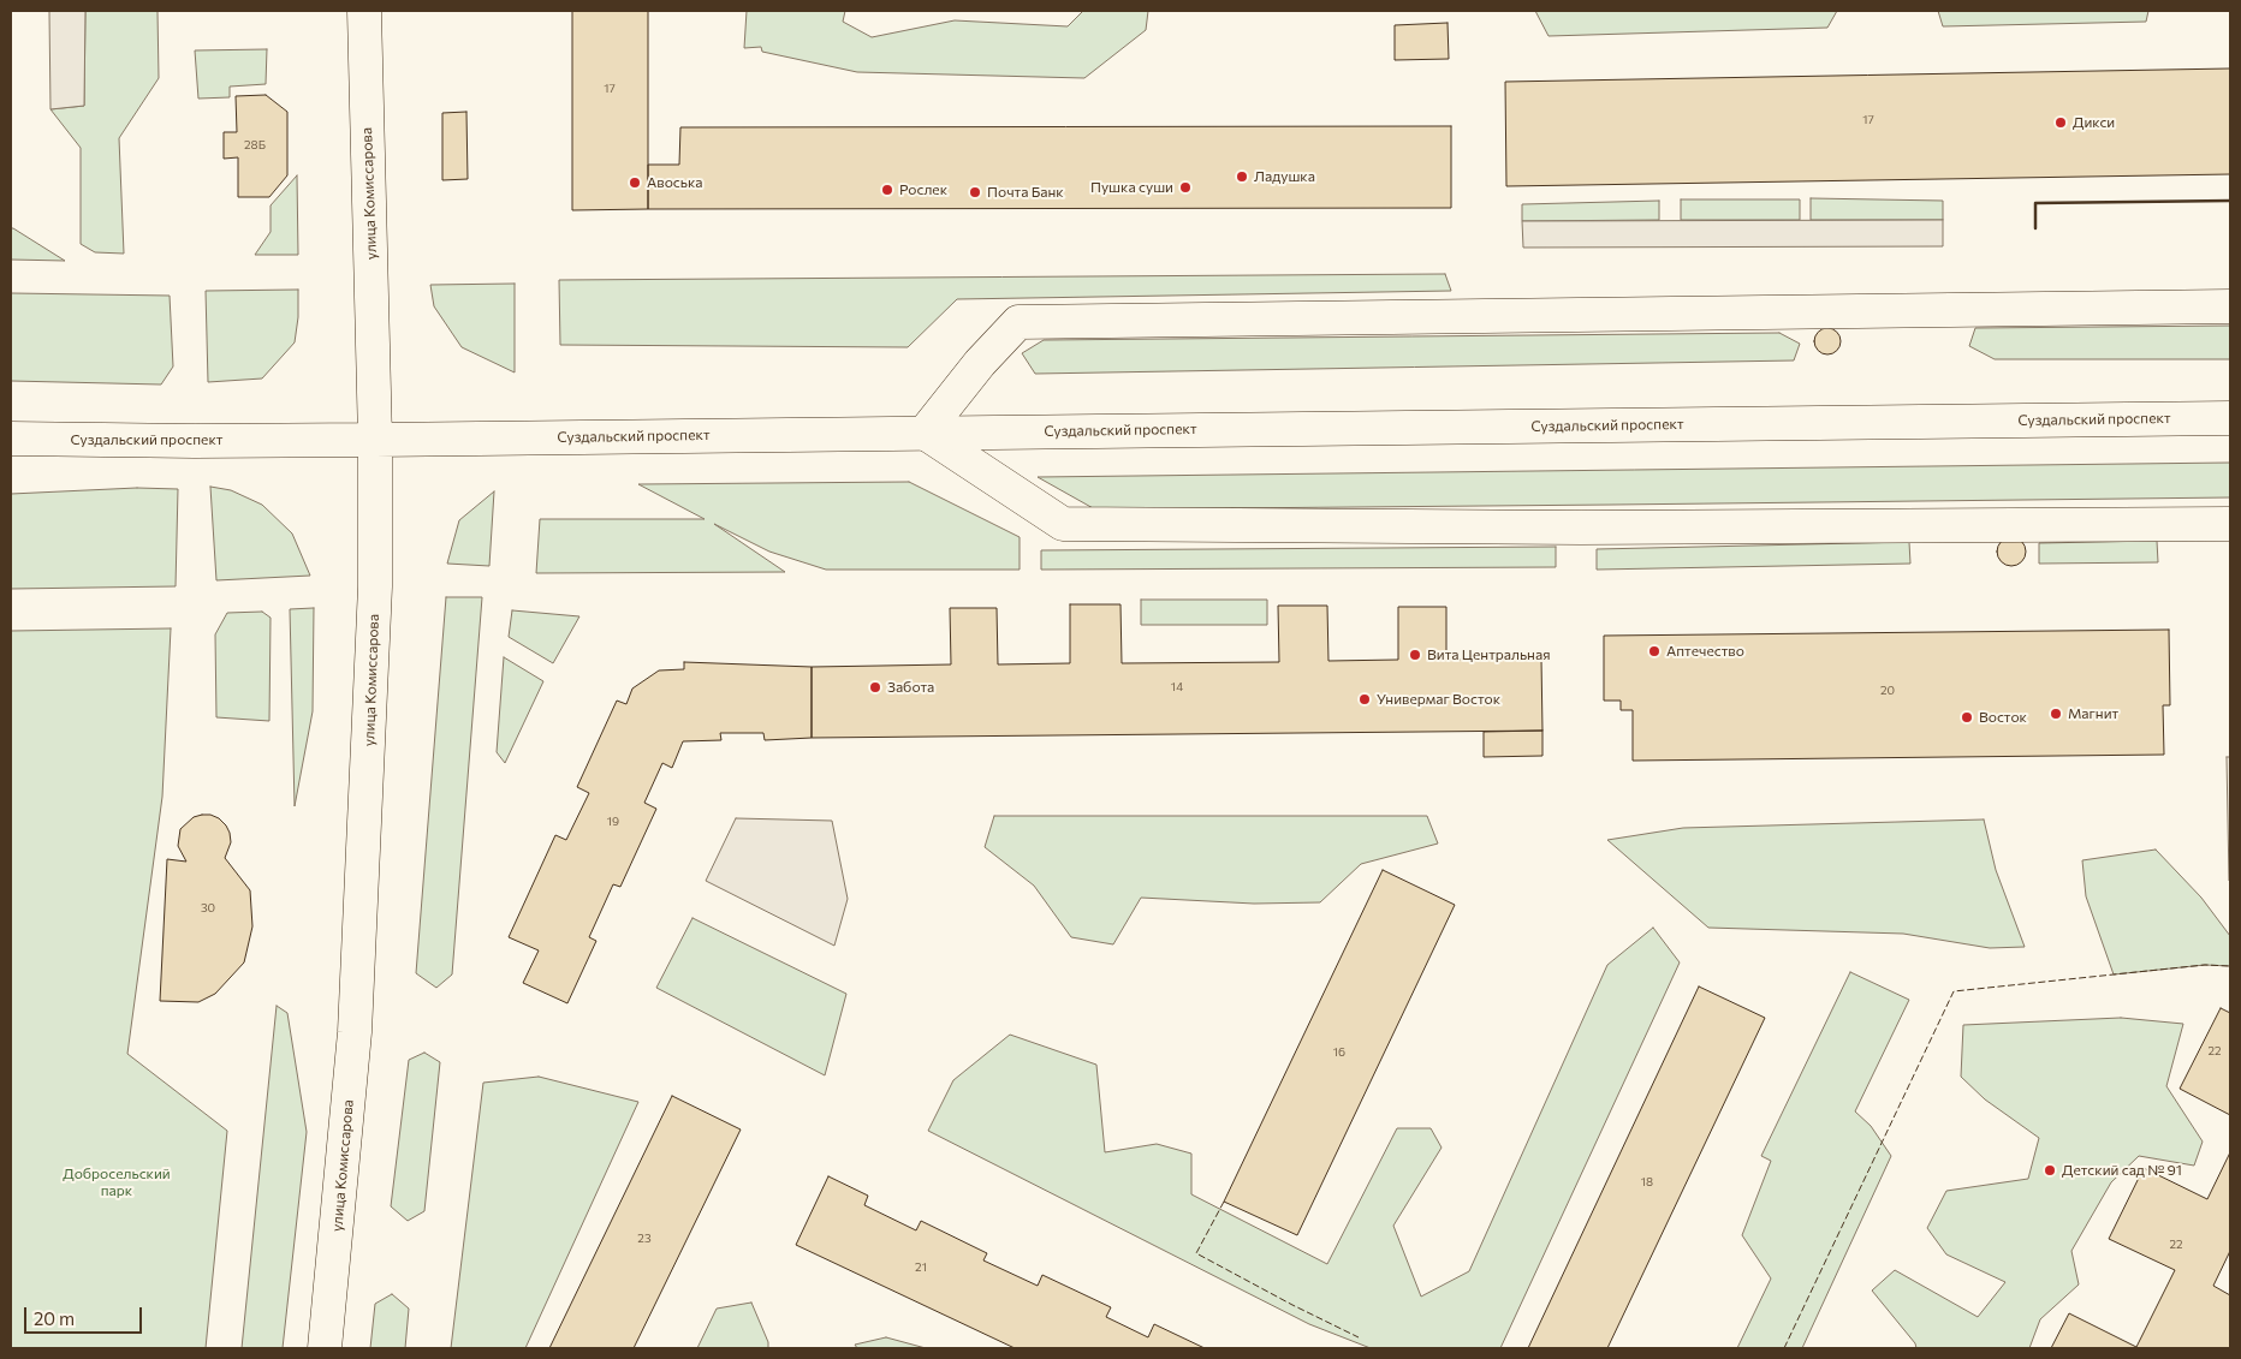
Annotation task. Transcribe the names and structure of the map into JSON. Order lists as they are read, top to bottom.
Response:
{
  "streets": {
    "main road": ["улица Комиссарова", "Суздальский проспект"]
  },
  "crossings": [
    ["улица Комиссарова", "Суздальский проспект"]
  ],
  "parks": ["Добросельский парк"],
  "places": [
    "Дикси",
    "Ладушка",
    "Авоська",
    "Пушка суши",
    "Рослек",
    "Почта Банк",
    "Аптечество",
    "Вита Центральная",
    "Забота",
    "Универмаг Восток",
    "Магнит",
    "Восток",
    "Детский сад № 91"
  ],
  "house_numbers": [
    "17",
    "17",
    "28Б",
    "14",
    "20",
    "19",
    "30",
    "22",
    "16",
    "18",
    "23",
    "22",
    "21"
  ],
  "scale_bar": "20 m"
}
